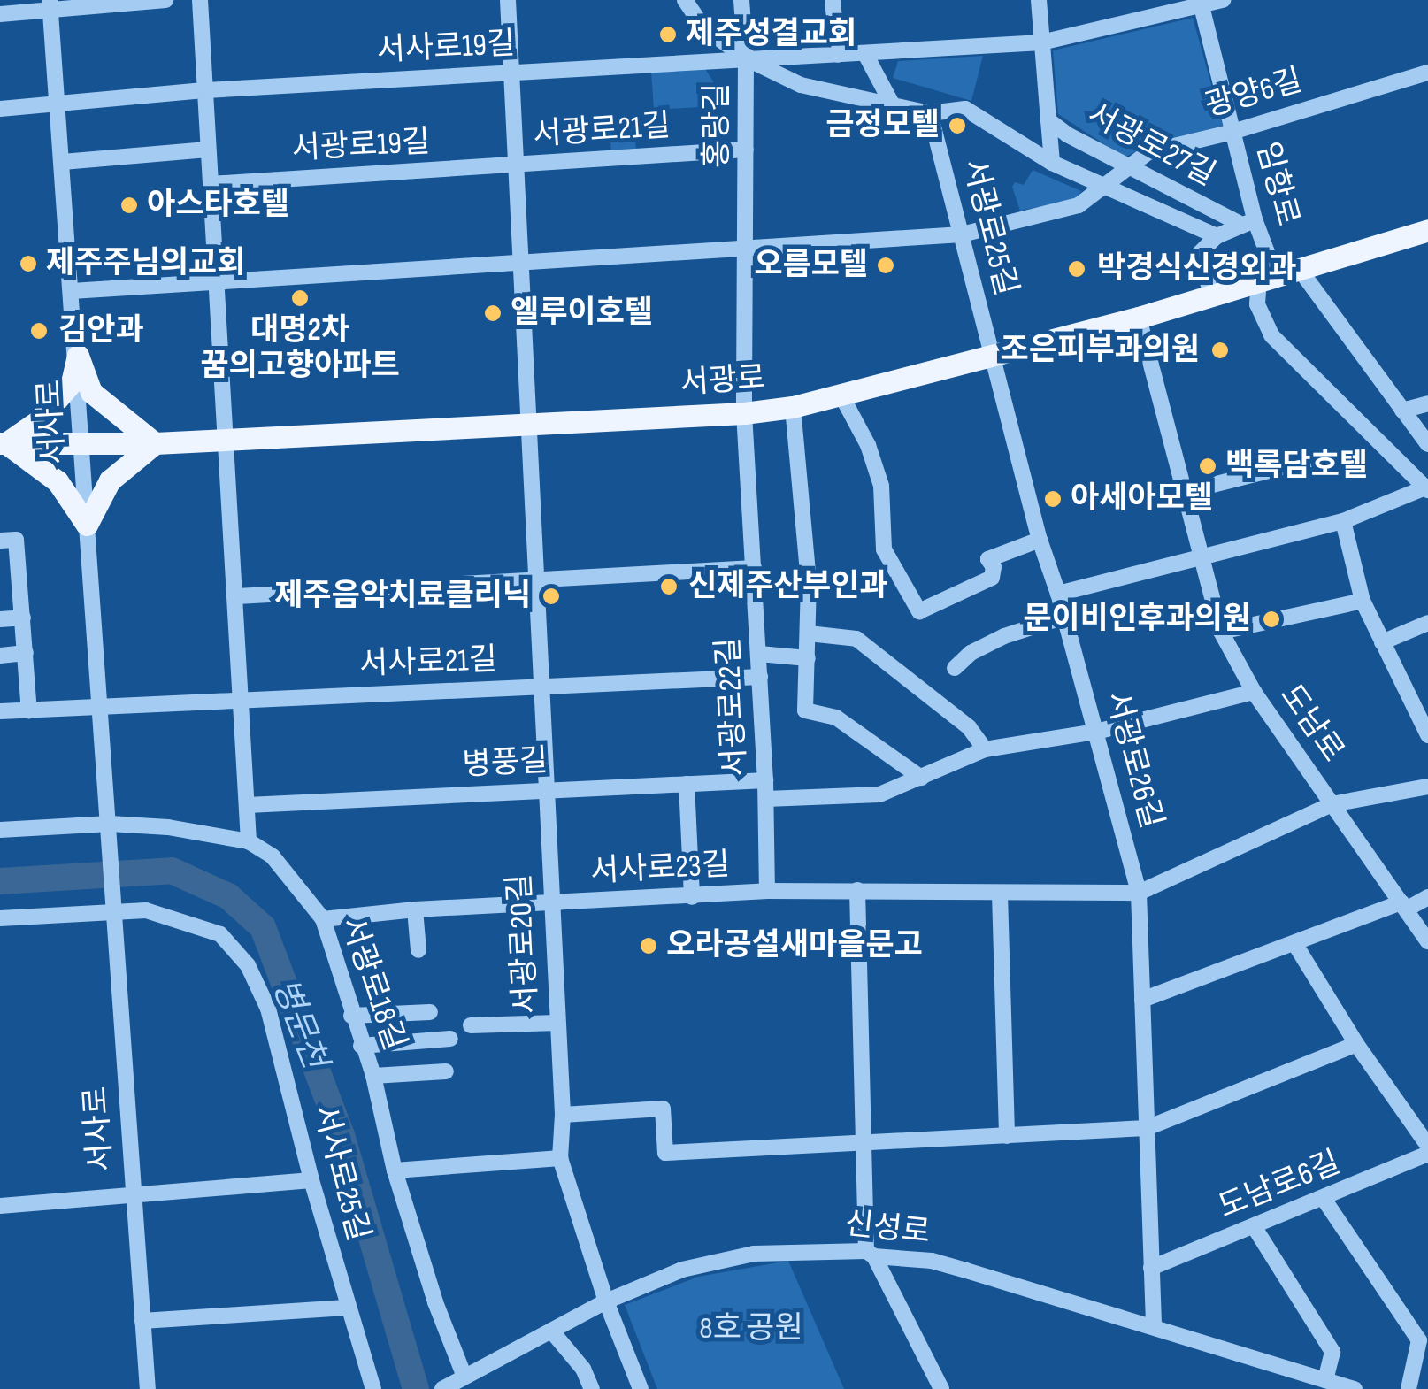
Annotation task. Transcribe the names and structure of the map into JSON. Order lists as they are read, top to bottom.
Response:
{
  "streets": {
    "main road": ["서광로"],
    "street": [
      "서사로19길",
      "광양6길",
      "홍랑길",
      "서광로21길",
      "서광로27길",
      "서광로19길",
      "임항로",
      "서광로25길",
      "서사로",
      "서사로21길",
      "서광로22길",
      "도남로",
      "서광로26길",
      "병풍길",
      "서사로23길",
      "서광로20길",
      "서광로18길",
      "서사로25길",
      "도남로6길",
      "신성로"
    ]
  },
  "crossings": [
    ["서사로19길", "홍랑길"],
    ["서사로19길", "서광로21길"],
    ["서사로19길", "서광로27길"],
    ["서사로19길", "임항로"],
    ["서사로19길", "서광로25길"],
    ["서사로19길", "서사로"],
    ["광양6길", "서광로27길"],
    ["광양6길", "임항로"],
    ["광양6길", "서광로25길"],
    ["홍랑길", "서광로21길"],
    ["홍랑길", "서광로25길"],
    ["홍랑길", "서광로"],
    ["홍랑길", "서광로22길"],
    ["서광로21길", "서광로19길"],
    ["서광로21길", "서광로"],
    ["서광로21길", "서광로20길"],
    ["서광로27길", "임항로"],
    ["임항로", "서광로"],
    ["서광로25길", "서광로"],
    ["서광로25길", "서광로26길"],
    ["서광로", "서사로"],
    ["서광로", "서광로22길"],
    ["서광로", "도남로"],
    ["서광로", "서광로26길"],
    ["서광로", "서광로20길"],
    ["서사로", "서사로21길"],
    ["서사로", "서광로18길"],
    ["서사로", "서사로25길"],
    ["서사로21길", "서광로22길"],
    ["서사로21길", "서광로20길"],
    ["서광로22길", "병풍길"],
    ["서광로22길", "서사로23길"],
    ["도남로", "서사로23길"],
    ["서광로26길", "서사로23길"],
    ["서광로26길", "도남로6길"],
    ["서광로26길", "신성로"],
    ["병풍길", "서광로20길"],
    ["서사로23길", "서광로20길"],
    ["서사로23길", "서광로18길"],
    ["서광로20길", "신성로"],
    ["서광로18길", "신성로"]
  ],
  "water": ["병문천"],
  "parks": ["8호 공원"],
  "places": [
    "제주성결교회",
    "금정모텔",
    "아스타호텔",
    "제주주님의교회",
    "오름모텔",
    "박경식신경외과",
    "대명2차 꿈의고향아파트",
    "엘루이호텔",
    "김안과",
    "조은피부과의원",
    "백록담호텔",
    "아세아모텔",
    "신제주산부인과",
    "제주음악치료클리닉",
    "문이비인후과의원",
    "오라공설새마을문고"
  ]
}
